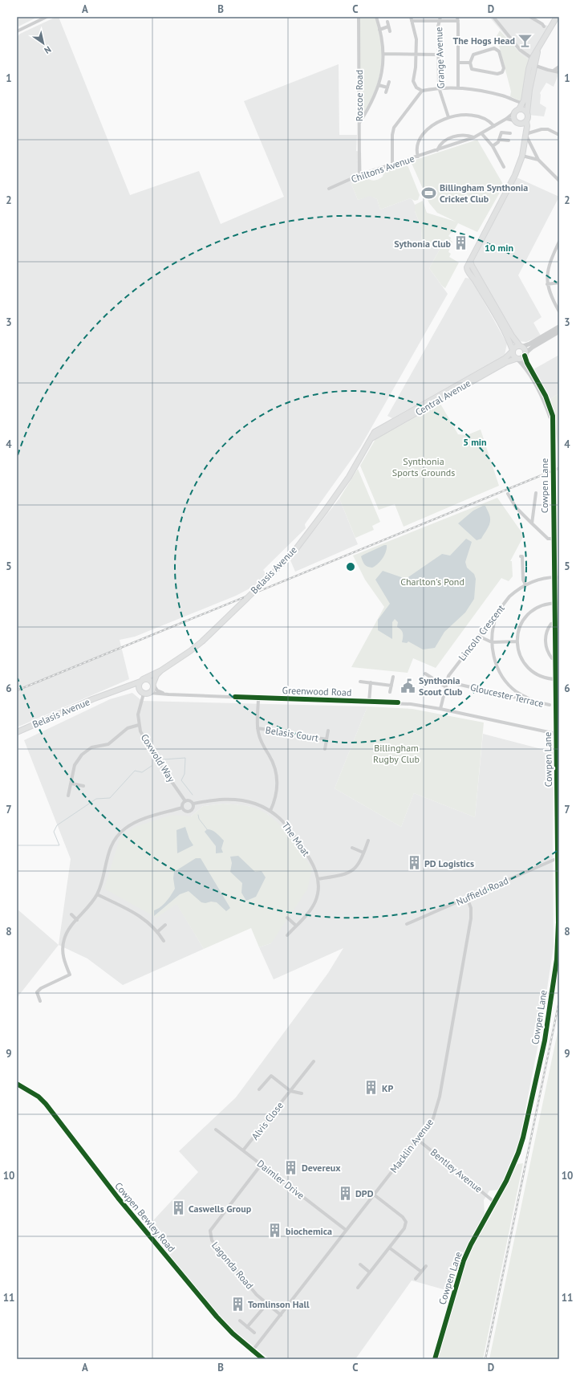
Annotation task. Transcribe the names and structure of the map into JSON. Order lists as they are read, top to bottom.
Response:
{
  "streets": {
    "main road": ["Central Avenue", "Belasis Avenue"],
    "street": [
      "Grange Avenue",
      "Roscoe Road",
      "Chiltons Avenue",
      "Cowpen Lane",
      "Lincoln Crescent",
      "Greenwood Road",
      "Gloucester Terrace",
      "Belasis Court",
      "Coxwold Way",
      "The Moat",
      "Nuffield Road",
      "Alvis Close",
      "Macklin Avenue",
      "Bentley Avenue",
      "Daimler Drive",
      "Cowpen Bewley Road",
      "Lagonda Road"
    ]
  },
  "crossings": [
    ["Roscoe Road", "Chiltons Avenue"],
    ["Central Avenue", "Cowpen Lane"],
    ["Central Avenue", "Belasis Avenue"],
    ["Cowpen Lane", "Lincoln Crescent"],
    ["Cowpen Lane", "Greenwood Road"],
    ["Cowpen Lane", "Nuffield Road"],
    ["Cowpen Lane", "Bentley Avenue"],
    ["Belasis Avenue", "Greenwood Road"],
    ["Belasis Avenue", "Coxwold Way"],
    ["Lincoln Crescent", "Greenwood Road"],
    ["Lincoln Crescent", "Gloucester Terrace"],
    ["Greenwood Road", "Coxwold Way"],
    ["Coxwold Way", "The Moat"],
    ["Nuffield Road", "Macklin Avenue"],
    ["Alvis Close", "Daimler Drive"],
    ["Macklin Avenue", "Bentley Avenue"],
    ["Macklin Avenue", "Daimler Drive"],
    ["Macklin Avenue", "Cowpen Bewley Road"],
    ["Macklin Avenue", "Lagonda Road"],
    ["Daimler Drive", "Lagonda Road"]
  ],
  "parks": ["Synthonia Sports Grounds", "Charlton's Pond", "Billingham Rugby Club"],
  "places": {
    "bar": ["The Hogs Head"],
    "sports": ["Billingham Synthonia Cricket Club"],
    "building": [
      "Sythonia Club",
      "PD Logistics",
      "KP",
      "Devereux",
      "DPD",
      "Caswells Group",
      "biochemica",
      "Tomlinson Hall"
    ],
    "public building": ["Synthonia Scout Club"]
  },
  "north": "bottom right",
  "grid": {
    "columns": [
      "A",
      "B",
      "C",
      "D"
    ],
    "rows": [
      "1",
      "2",
      "3",
      "4",
      "5",
      "6",
      "7",
      "8",
      "9",
      "10",
      "11"
    ]
  },
  "rings": ["10 min", "5 min"]
}
